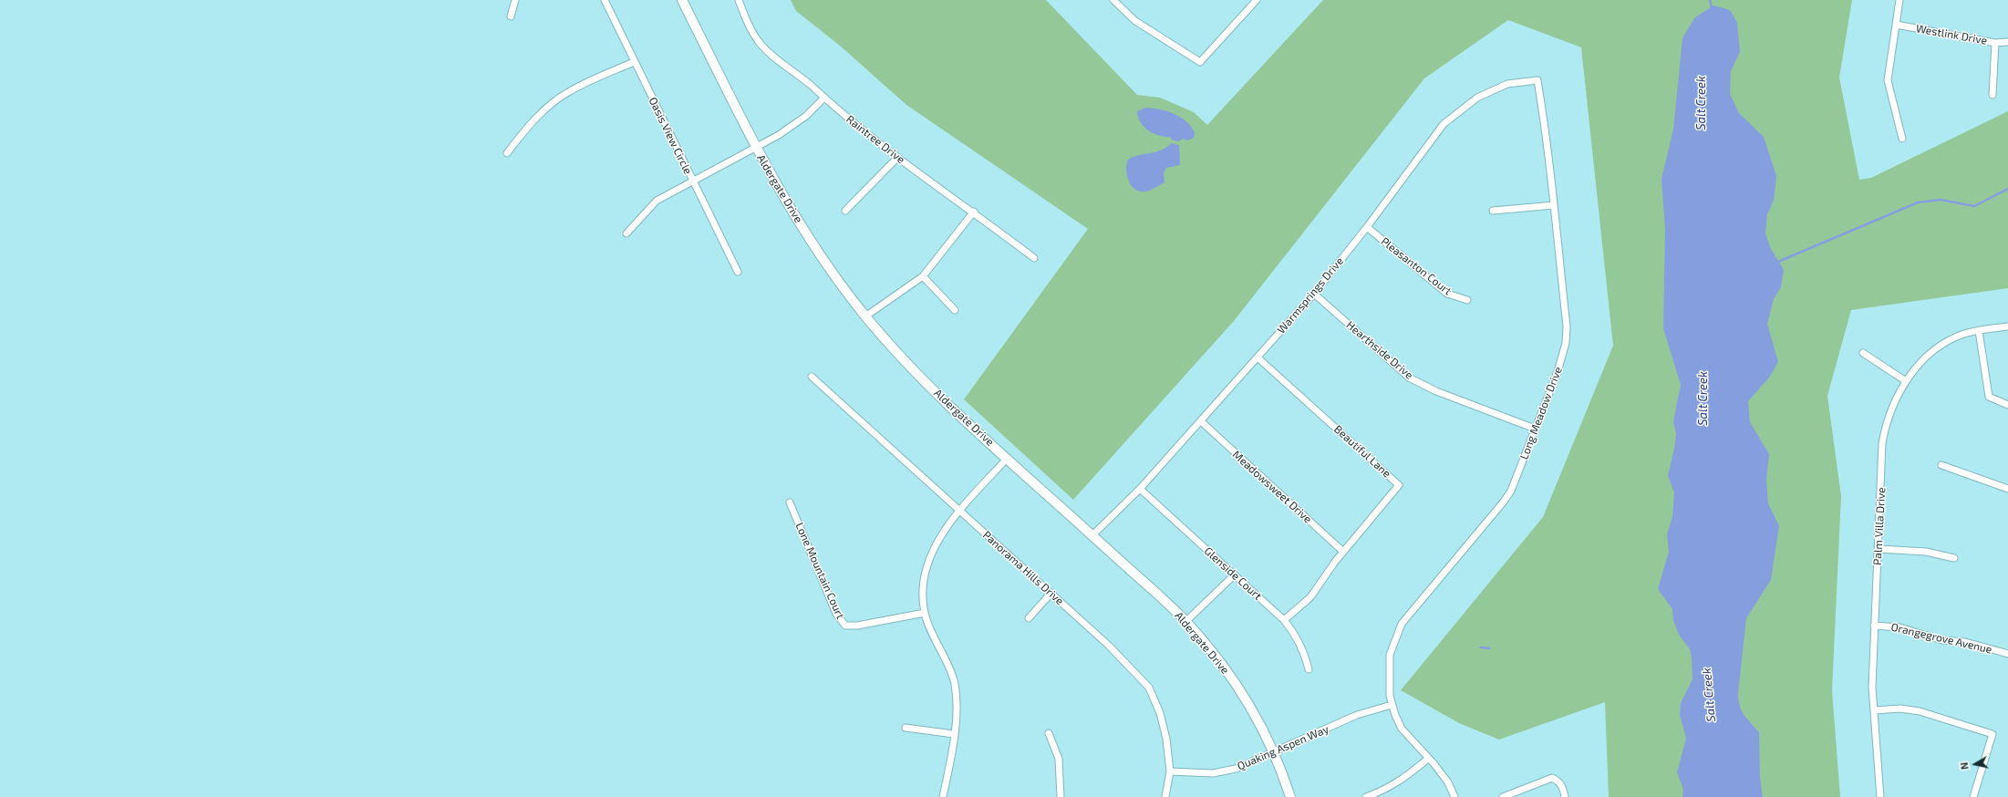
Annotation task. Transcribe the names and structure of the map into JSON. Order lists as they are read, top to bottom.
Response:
{
  "streets": {
    "street": [
      "Westlink Drive",
      "Oasis View Circle",
      "Raintree Drive",
      "Aldergate Drive",
      "Pleasanton Court",
      "Warmsprings Drive",
      "Hearthside Drive",
      "Long Meadow Drive",
      "Beautiful Lane",
      "Meadowsweet Drive",
      "Palm Villa Drive",
      "Panorama Hills Drive",
      "Lone Mountain Court",
      "Glenside Court",
      "Orangegrove Avenue",
      "Quaking Aspen Way"
    ]
  },
  "crossings": [
    ["Aldergate Drive", "Warmsprings Drive"],
    ["Aldergate Drive", "Quaking Aspen Way"],
    ["Pleasanton Court", "Warmsprings Drive"],
    ["Warmsprings Drive", "Hearthside Drive"],
    ["Warmsprings Drive", "Long Meadow Drive"],
    ["Warmsprings Drive", "Beautiful Lane"],
    ["Warmsprings Drive", "Meadowsweet Drive"],
    ["Warmsprings Drive", "Glenside Court"],
    ["Hearthside Drive", "Long Meadow Drive"],
    ["Long Meadow Drive", "Quaking Aspen Way"],
    ["Beautiful Lane", "Meadowsweet Drive"],
    ["Beautiful Lane", "Glenside Court"],
    ["Palm Villa Drive", "Orangegrove Avenue"],
    ["Panorama Hills Drive", "Quaking Aspen Way"]
  ],
  "water": ["Salt Creek"],
  "north": "left"
}
